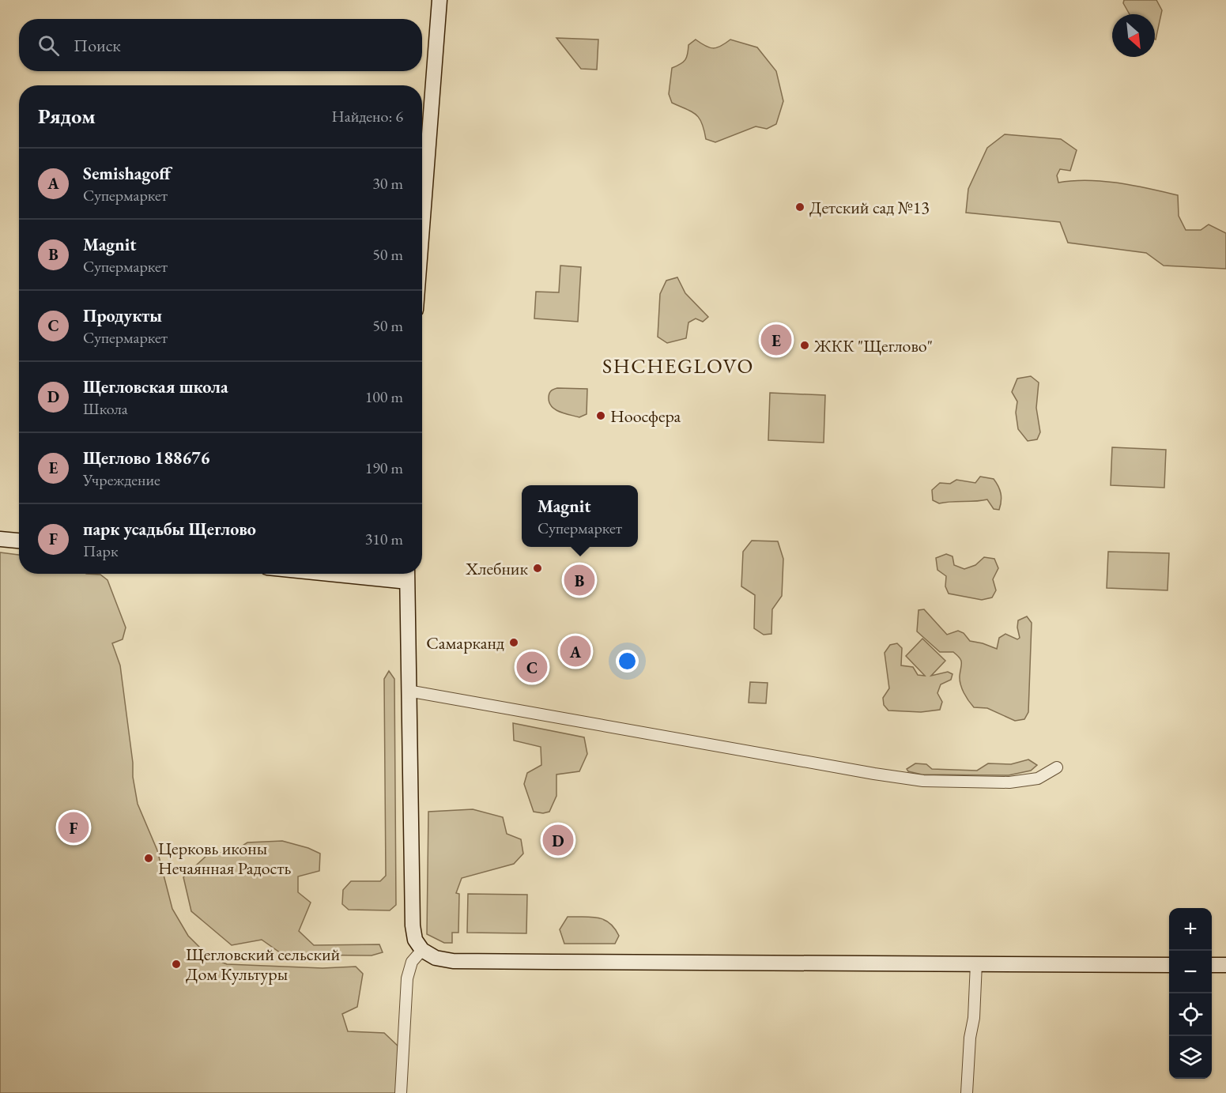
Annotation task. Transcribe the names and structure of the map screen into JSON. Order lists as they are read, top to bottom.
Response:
{
  "districts": ["SHCHEGLOVO"],
  "places": [
    "Детский сад №13",
    "ЖКК \"Щеглово\"",
    "Ноосфера",
    "Хлебник",
    "Самарканд",
    "Церковь иконы Нечаянная Радость",
    "Щегловский сельский Дом Культуры"
  ],
  "north": "bottom right",
  "page": {
    "search": "Поиск",
    "heading": ["Рядом", "Найдено: 6"],
    "list": [
      {
        "mark": "A",
        "name": "Semishagoff",
        "note": "Супермаркет",
        "value": "30 m"
      },
      {
        "mark": "B",
        "name": "Magnit",
        "note": "Супермаркет",
        "value": "50 m"
      },
      {
        "mark": "C",
        "name": "Продукты",
        "note": "Супермаркет",
        "value": "50 m"
      },
      {
        "mark": "D",
        "name": "Щегловская школа",
        "note": "Школа",
        "value": "100 m"
      },
      {
        "mark": "E",
        "name": "Щеглово 188676",
        "note": "Учреждение",
        "value": "190 m"
      },
      {
        "mark": "F",
        "name": "парк усадьбы Щеглово",
        "note": "Парк",
        "value": "310 m"
      }
    ],
    "pins": [
      "E",
      "B",
      "A",
      "C",
      "F",
      "D"
    ],
    "popup": ["Magnit", "Супермаркет"],
    "map_buttons": ["+", "−"]
  }
}
